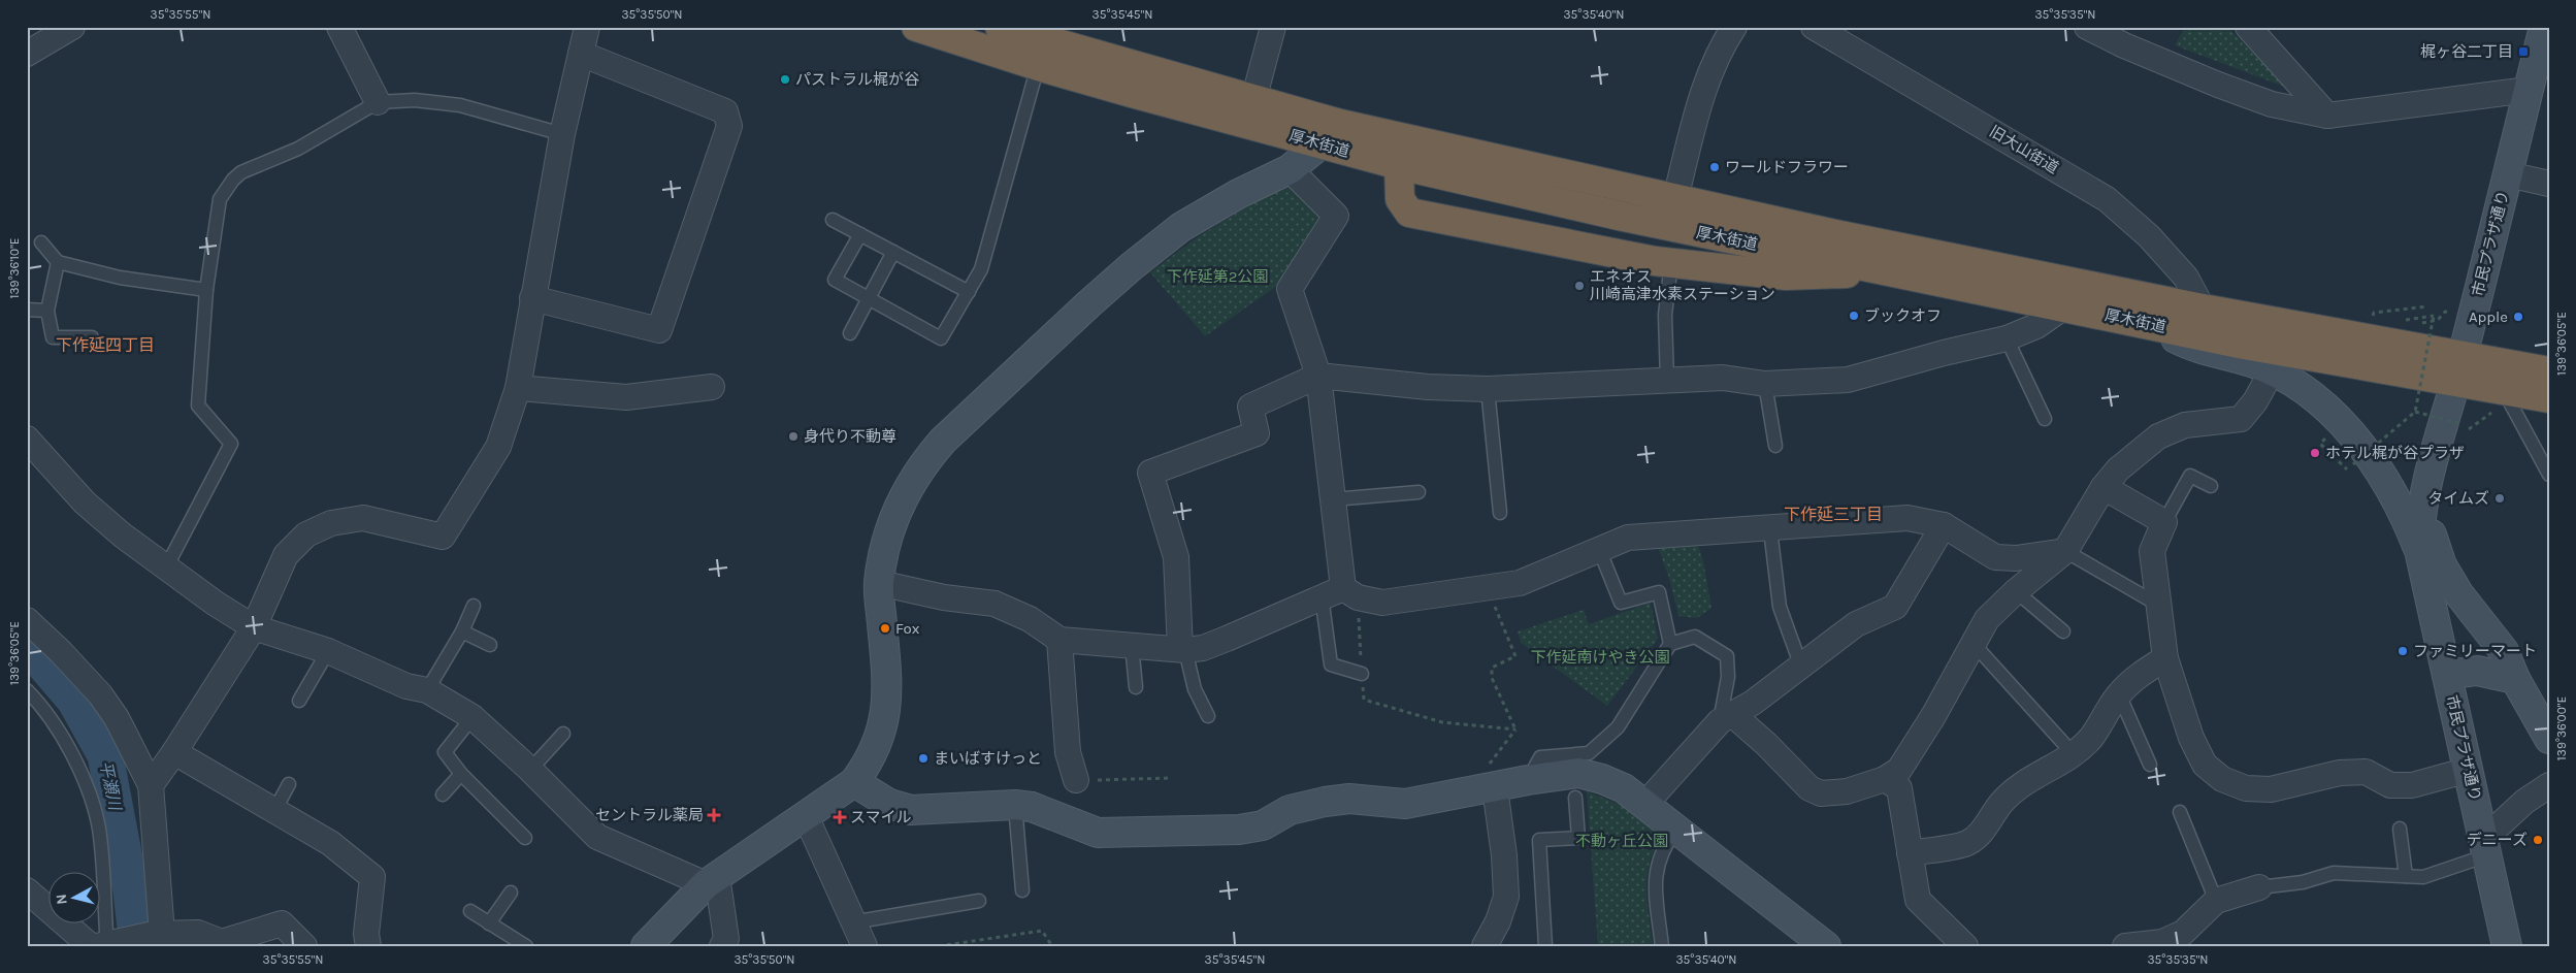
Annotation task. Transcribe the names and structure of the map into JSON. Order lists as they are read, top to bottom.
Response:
{
  "streets": {
    "highway": ["厚木街道"],
    "street": ["旧大山街道", "市民プラザ通り"]
  },
  "crossings": [
    ["厚木街道", "旧大山街道"],
    ["厚木街道", "市民プラザ通り"]
  ],
  "districts": ["下作延四丁目", "下作延三丁目"],
  "water": ["平瀬川"],
  "parks": ["下作延第2公園", "下作延南けやき公園", "不動ヶ丘公園"],
  "places": {
    "transit": ["梶ヶ谷二丁目"],
    "other": [
      "パストラル梶が谷",
      "ワールドフラワー",
      "エネオス 川崎高津水素ステーション",
      "ブックオフ",
      "Apple",
      "身代り不動尊",
      "ホテル梶が谷プラザ",
      "タイムズ",
      "Fox",
      "ファミリーマート",
      "まいばすけっと",
      "デニーズ"
    ],
    "health": ["セントラル薬局", "スマイル"]
  },
  "north": "left",
  "coordinates": [
    "35°35'55\"N",
    "35°35'50\"N",
    "35°35'45\"N",
    "35°35'40\"N",
    "35°35'35\"N",
    "139°36'10\"E",
    "139°36'05\"E",
    "139°36'00\"E"
  ]
}
